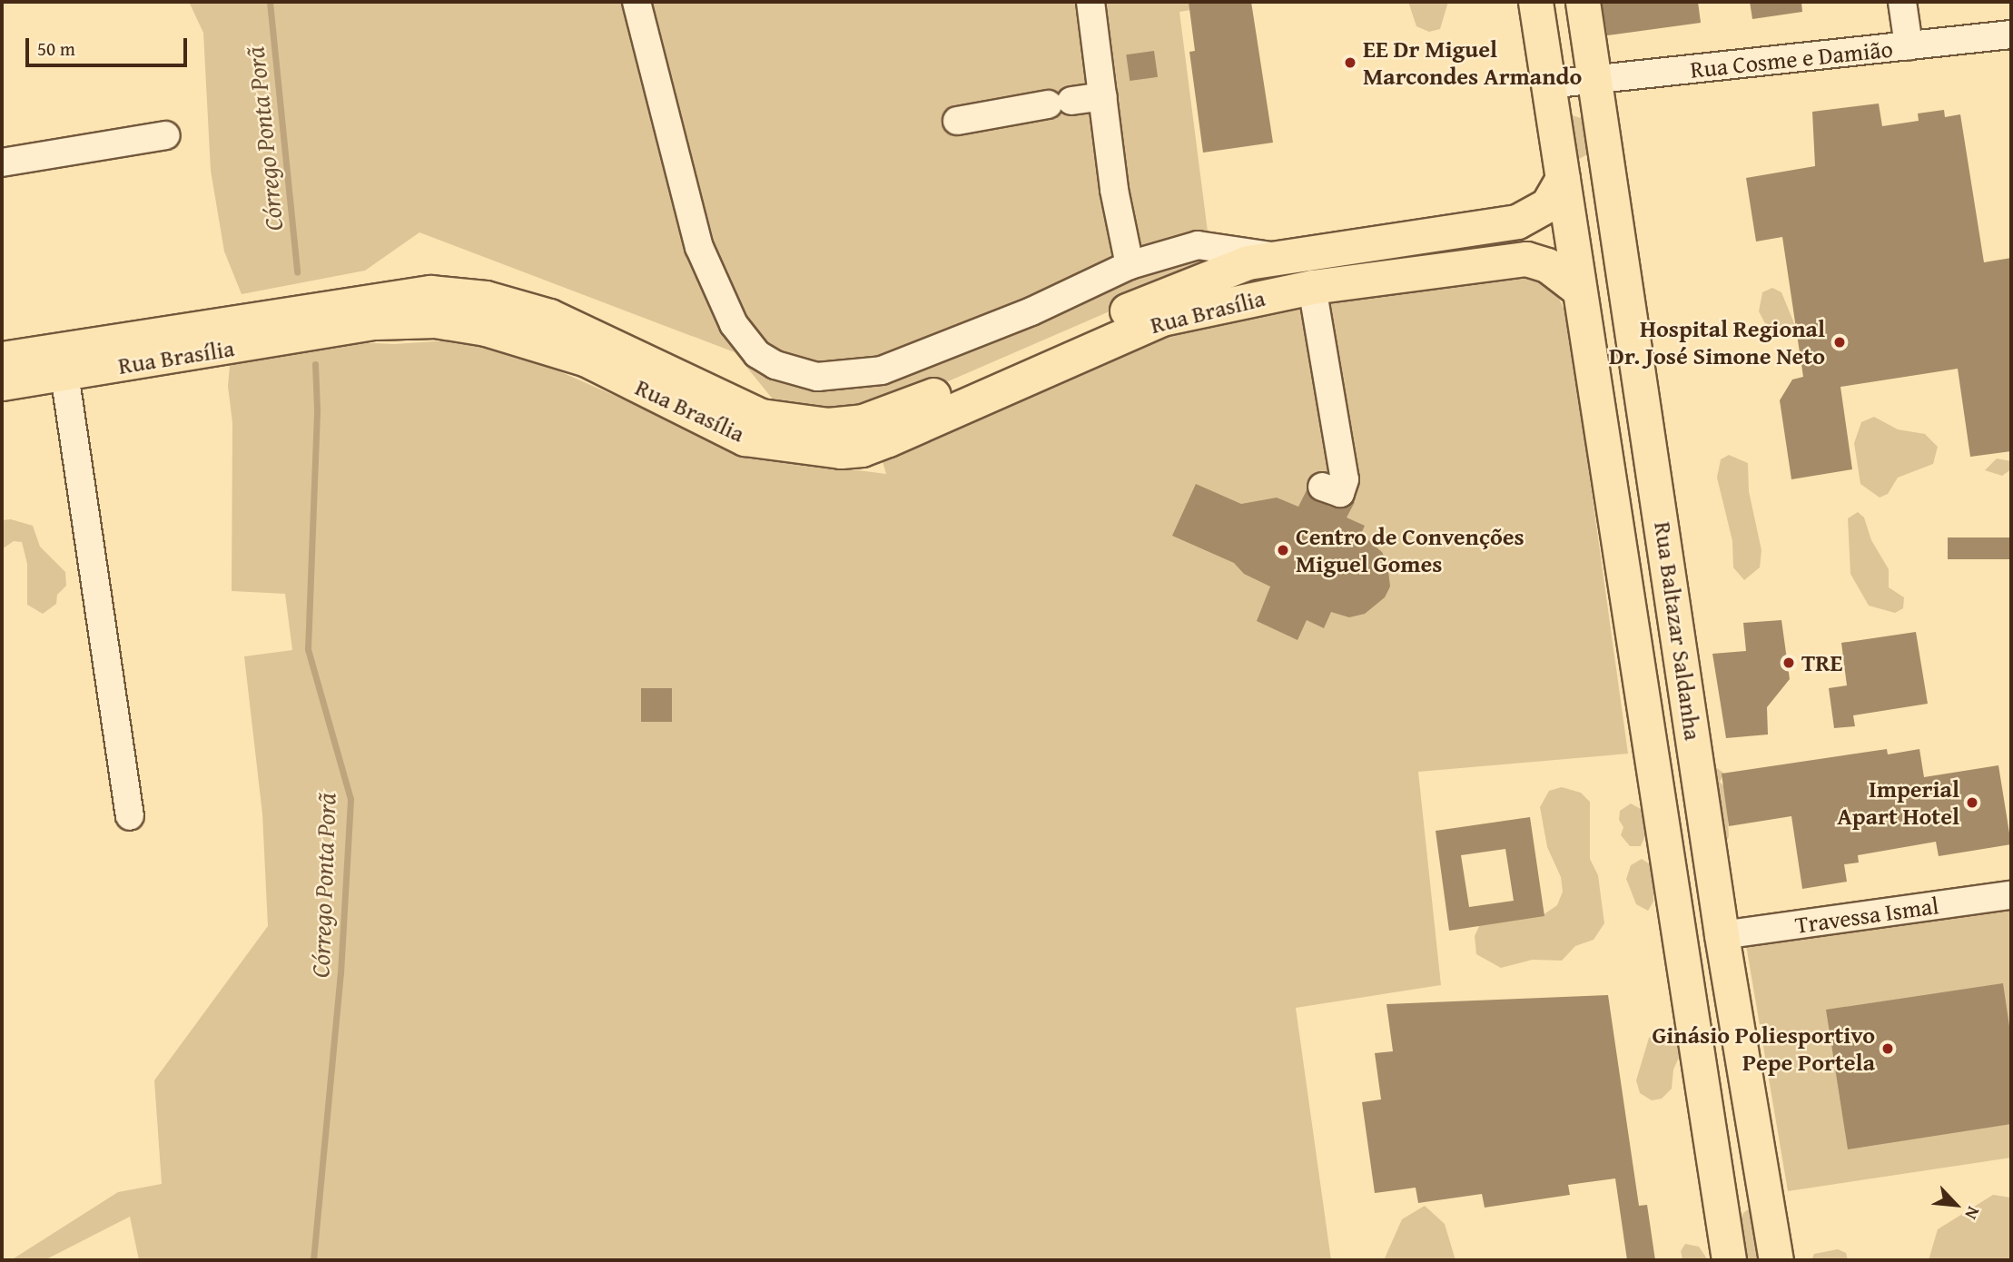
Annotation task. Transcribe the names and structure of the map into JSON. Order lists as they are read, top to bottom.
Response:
{
  "streets": {
    "main road": ["Rua Brasília", "Rua Baltazar Saldanha"],
    "street": ["Rua Cosme e Damião", "Travessa Ismal"]
  },
  "crossings": [
    ["Rua Cosme e Damião", "Rua Baltazar Saldanha"],
    ["Rua Brasília", "Rua Baltazar Saldanha"],
    ["Rua Baltazar Saldanha", "Travessa Ismal"]
  ],
  "water": ["Córrego Ponta Porã"],
  "places": [
    "EE Dr Miguel Marcondes Armando",
    "Hospital Regional Dr. José Simone Neto",
    "Centro de Convenções Miguel Gomes",
    "TRE",
    "Imperial Apart Hotel",
    "Ginásio Poliesportivo Pepe Portela"
  ],
  "scale_bar": "50 m",
  "north": "bottom right"
}
